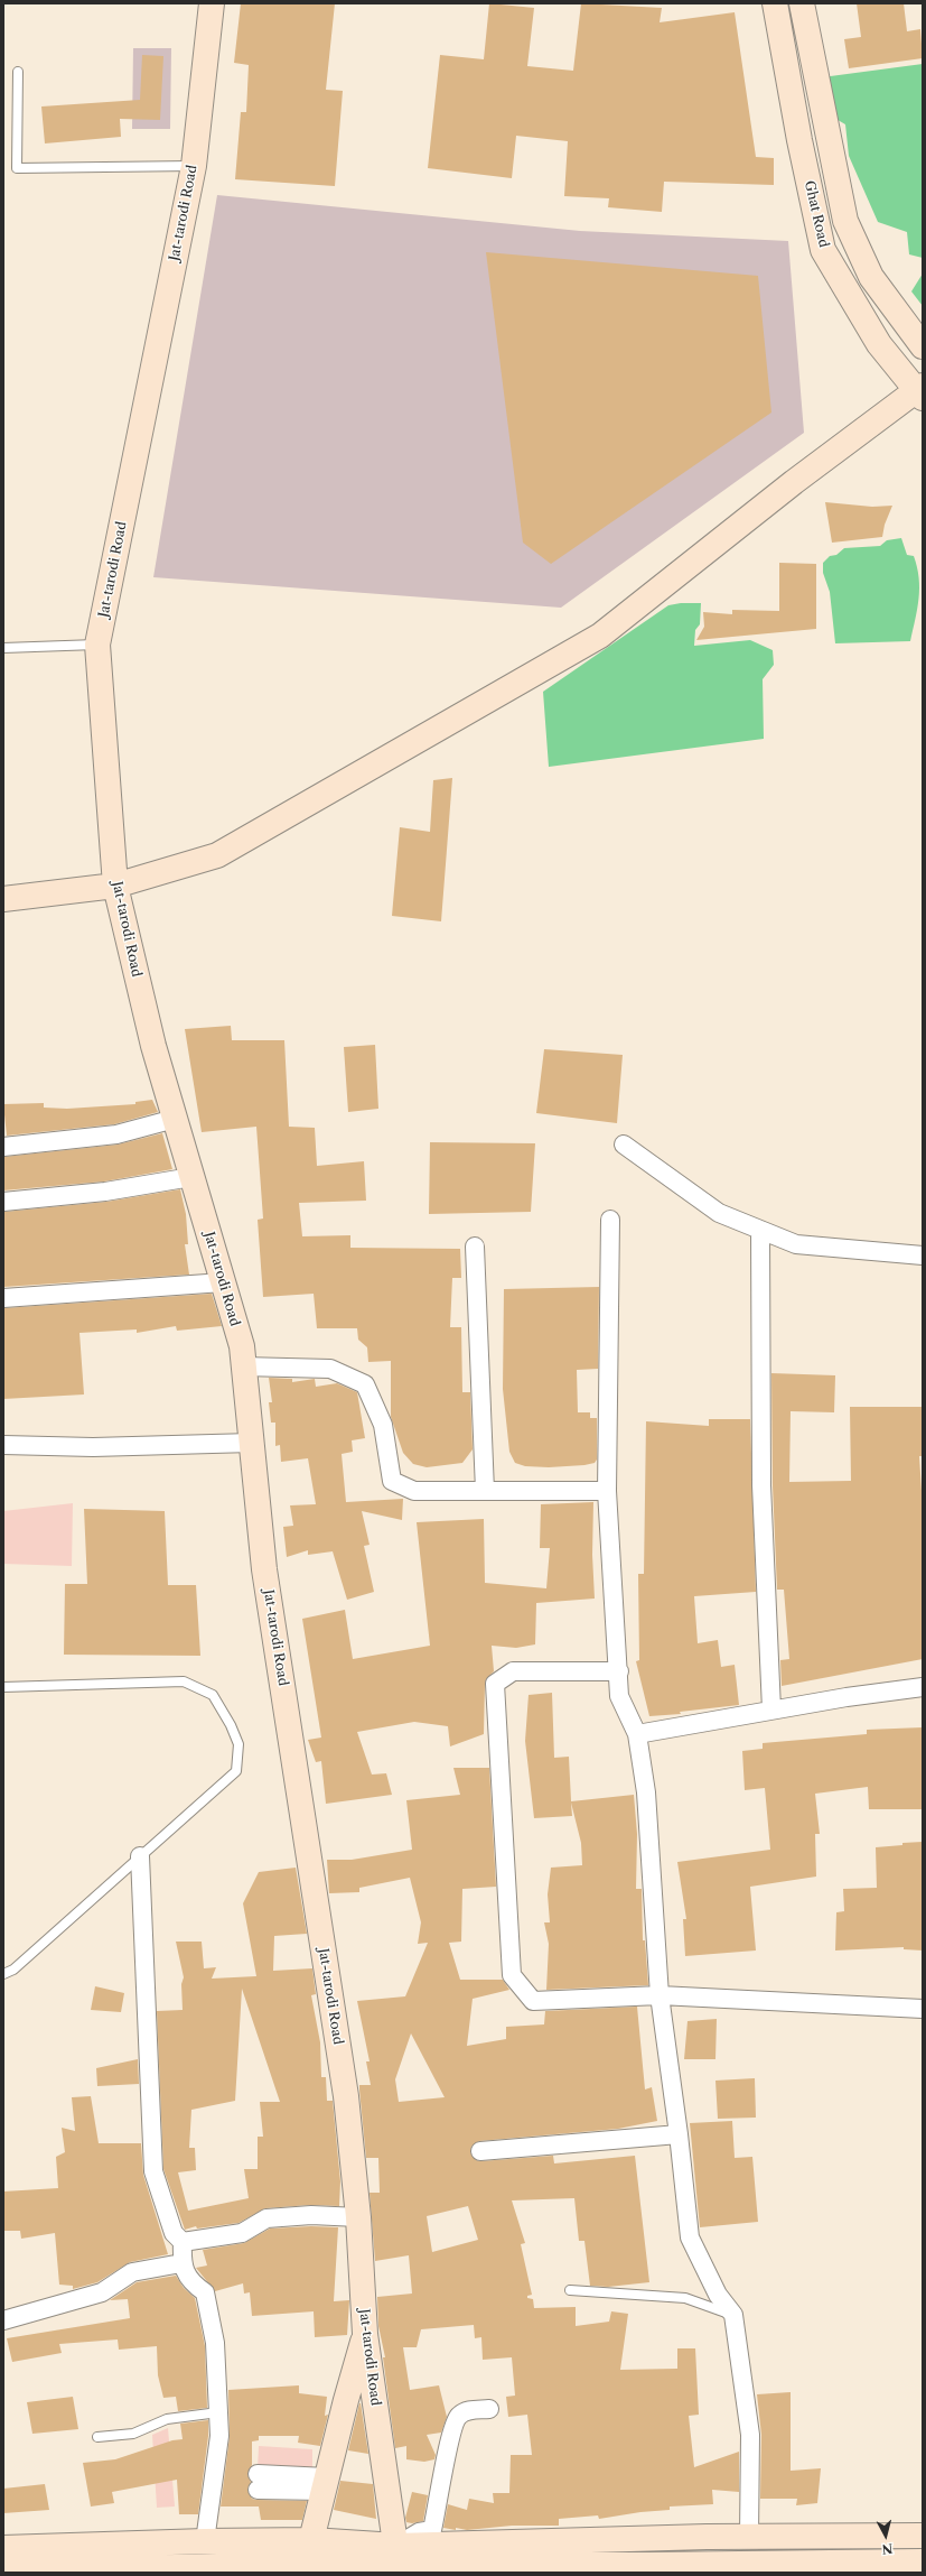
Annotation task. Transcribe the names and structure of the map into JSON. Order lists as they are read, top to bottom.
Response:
{
  "streets": {
    "street": ["Jat-tarodi Road", "Ghat Road"]
  },
  "north": "bottom"
}
